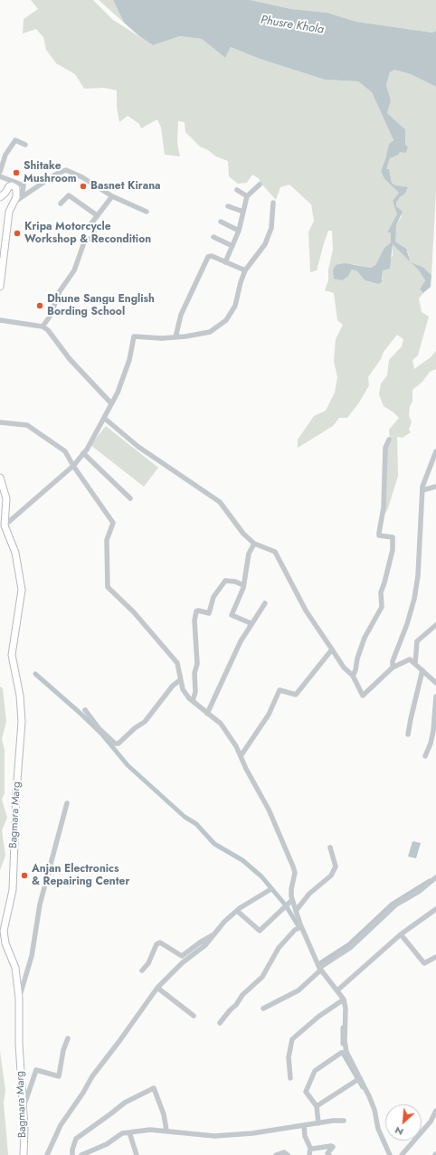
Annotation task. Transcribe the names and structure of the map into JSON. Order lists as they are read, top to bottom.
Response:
{
  "streets": {
    "main road": ["Bagmara Marg"]
  },
  "water": ["Phusre Khola"],
  "places": [
    "Shitake Mushroom",
    "Basnet Kirana",
    "Kripa Motorcycle Workshop & Recondition",
    "Dhune Sangu English Bording School",
    "Anjan Electronics & Repairing Center"
  ],
  "north": "bottom left"
}
